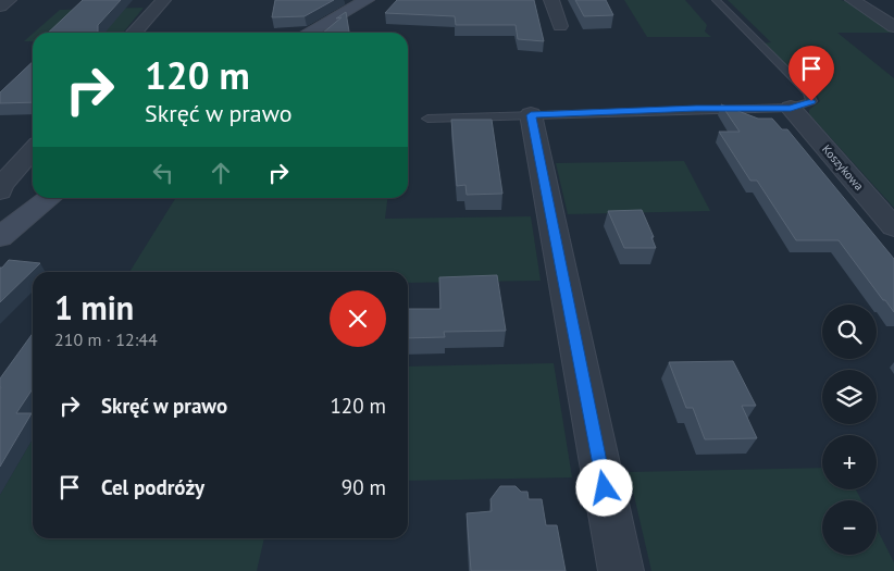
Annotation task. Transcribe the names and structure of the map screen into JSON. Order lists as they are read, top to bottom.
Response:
{
  "streets": {
    "street": ["Koszykowa"]
  },
  "page": {
    "turn": ["120 m", "Skręć w prawo"],
    "heading": ["1 min", "210 m · 12:44"],
    "map_buttons": ["+", "−"],
    "list": [
      {
        "name": "Skręć w prawo",
        "value": "120 m"
      },
      {
        "name": "Cel podróży",
        "value": "90 m"
      }
    ]
  }
}
